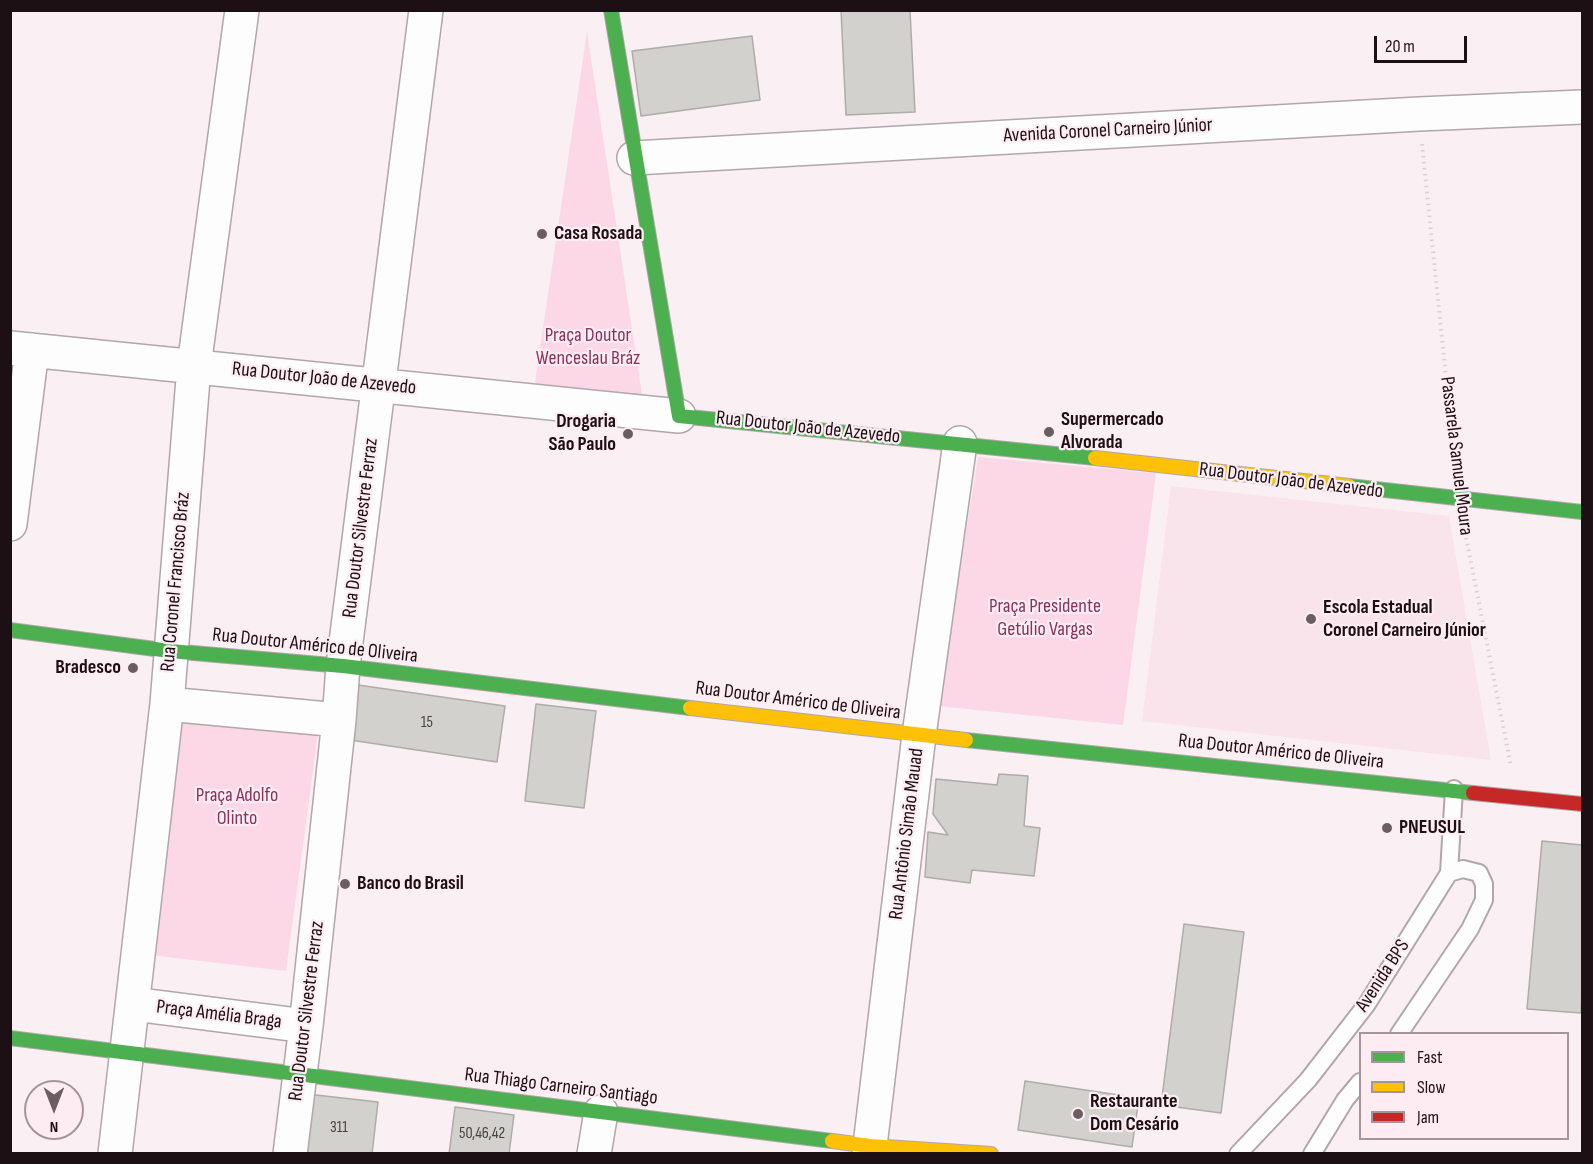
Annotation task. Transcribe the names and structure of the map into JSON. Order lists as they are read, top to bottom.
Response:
{
  "streets": {
    "main road": ["Rua Doutor João de Azevedo", "Rua Doutor Américo de Oliveira", "Rua Thiago Carneiro Santiago"],
    "street": [
      "Avenida Coronel Carneiro Júnior",
      "Rua Doutor Silvestre Ferraz",
      "Rua Coronel Francisco Bráz",
      "Rua Antônio Simão Mauad",
      "Praça Amélia Braga"
    ],
    "lane": ["Avenida BPS"],
    "path": ["Passarela Samuel Moura"]
  },
  "crossings": [
    ["Avenida Coronel Carneiro Júnior", "Passarela Samuel Moura"],
    ["Rua Doutor João de Azevedo", "Passarela Samuel Moura"],
    ["Rua Doutor João de Azevedo", "Rua Doutor Silvestre Ferraz"],
    ["Rua Doutor João de Azevedo", "Rua Coronel Francisco Bráz"],
    ["Rua Doutor João de Azevedo", "Rua Antônio Simão Mauad"],
    ["Passarela Samuel Moura", "Rua Doutor Américo de Oliveira"],
    ["Rua Doutor Silvestre Ferraz", "Rua Doutor Américo de Oliveira"],
    ["Rua Doutor Silvestre Ferraz", "Praça Amélia Braga"],
    ["Rua Doutor Silvestre Ferraz", "Rua Thiago Carneiro Santiago"],
    ["Rua Coronel Francisco Bráz", "Rua Doutor Américo de Oliveira"],
    ["Rua Coronel Francisco Bráz", "Praça Amélia Braga"],
    ["Rua Coronel Francisco Bráz", "Rua Thiago Carneiro Santiago"],
    ["Rua Doutor Américo de Oliveira", "Rua Antônio Simão Mauad"],
    ["Rua Doutor Américo de Oliveira", "Avenida BPS"],
    ["Rua Antônio Simão Mauad", "Rua Thiago Carneiro Santiago"]
  ],
  "parks": ["Praça Doutor Wenceslau Bráz", "Praça Presidente Getúlio Vargas", "Praça Adolfo Olinto"],
  "places": [
    "Casa Rosada",
    "Supermercado Alvorada",
    "Drogaria São Paulo",
    "Escola Estadual Coronel Carneiro Júnior",
    "Bradesco",
    "PNEUSUL",
    "Banco do Brasil",
    "Restaurante Dom Cesário"
  ],
  "house_numbers": ["15", "311", "50,46,42"],
  "legend": ["Fast", "Slow", "Jam"],
  "scale_bar": "20 m",
  "north": "bottom"
}
